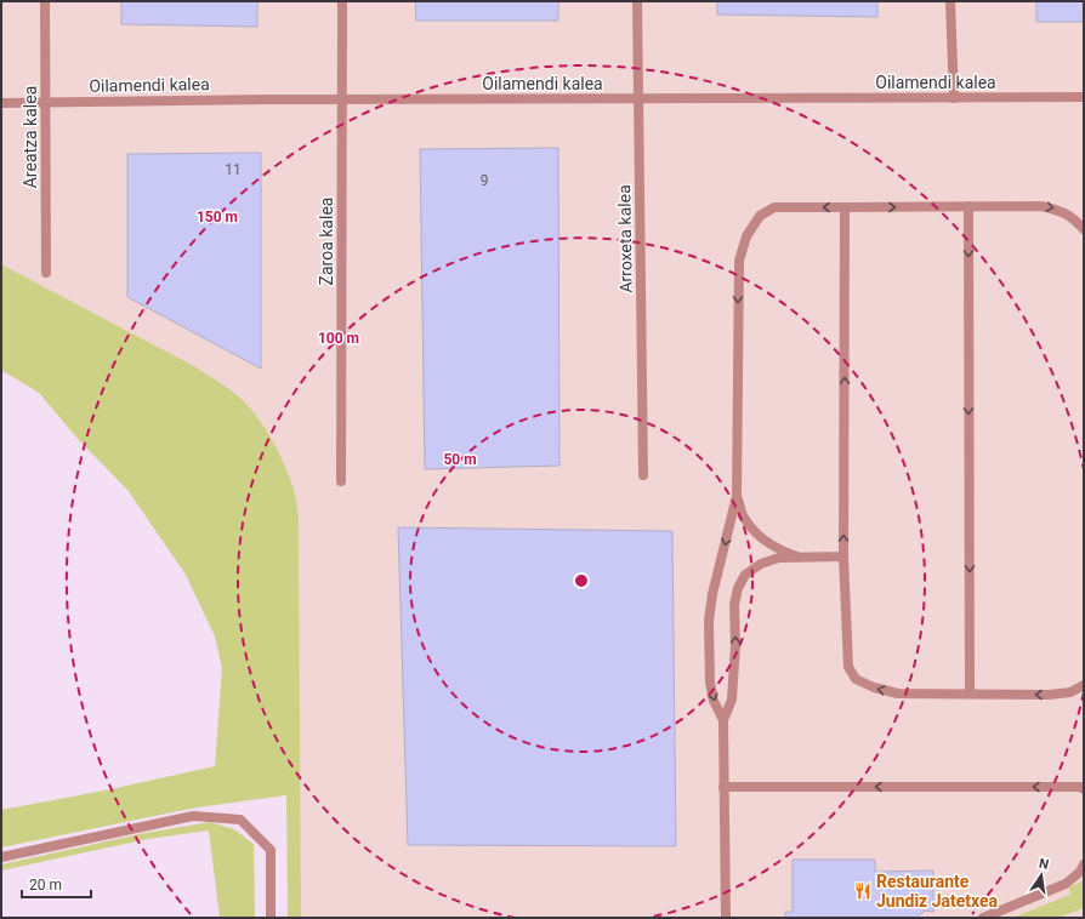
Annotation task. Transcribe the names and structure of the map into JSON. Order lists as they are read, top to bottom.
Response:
{
  "streets": {
    "street": [
      "Oilamendi kalea",
      "Areatza kalea",
      "Arroxeta kalea",
      "Zaroa kalea"
    ]
  },
  "crossings": [
    ["Oilamendi kalea", "Areatza kalea"],
    ["Oilamendi kalea", "Arroxeta kalea"],
    ["Oilamendi kalea", "Zaroa kalea"]
  ],
  "places": {
    "restaurant": ["Restaurante Jundiz Jatetxea"]
  },
  "house_numbers": ["11", "9"],
  "scale_bar": "20 m",
  "north": "top",
  "rings": ["150 m", "100 m", "50 m"]
}
